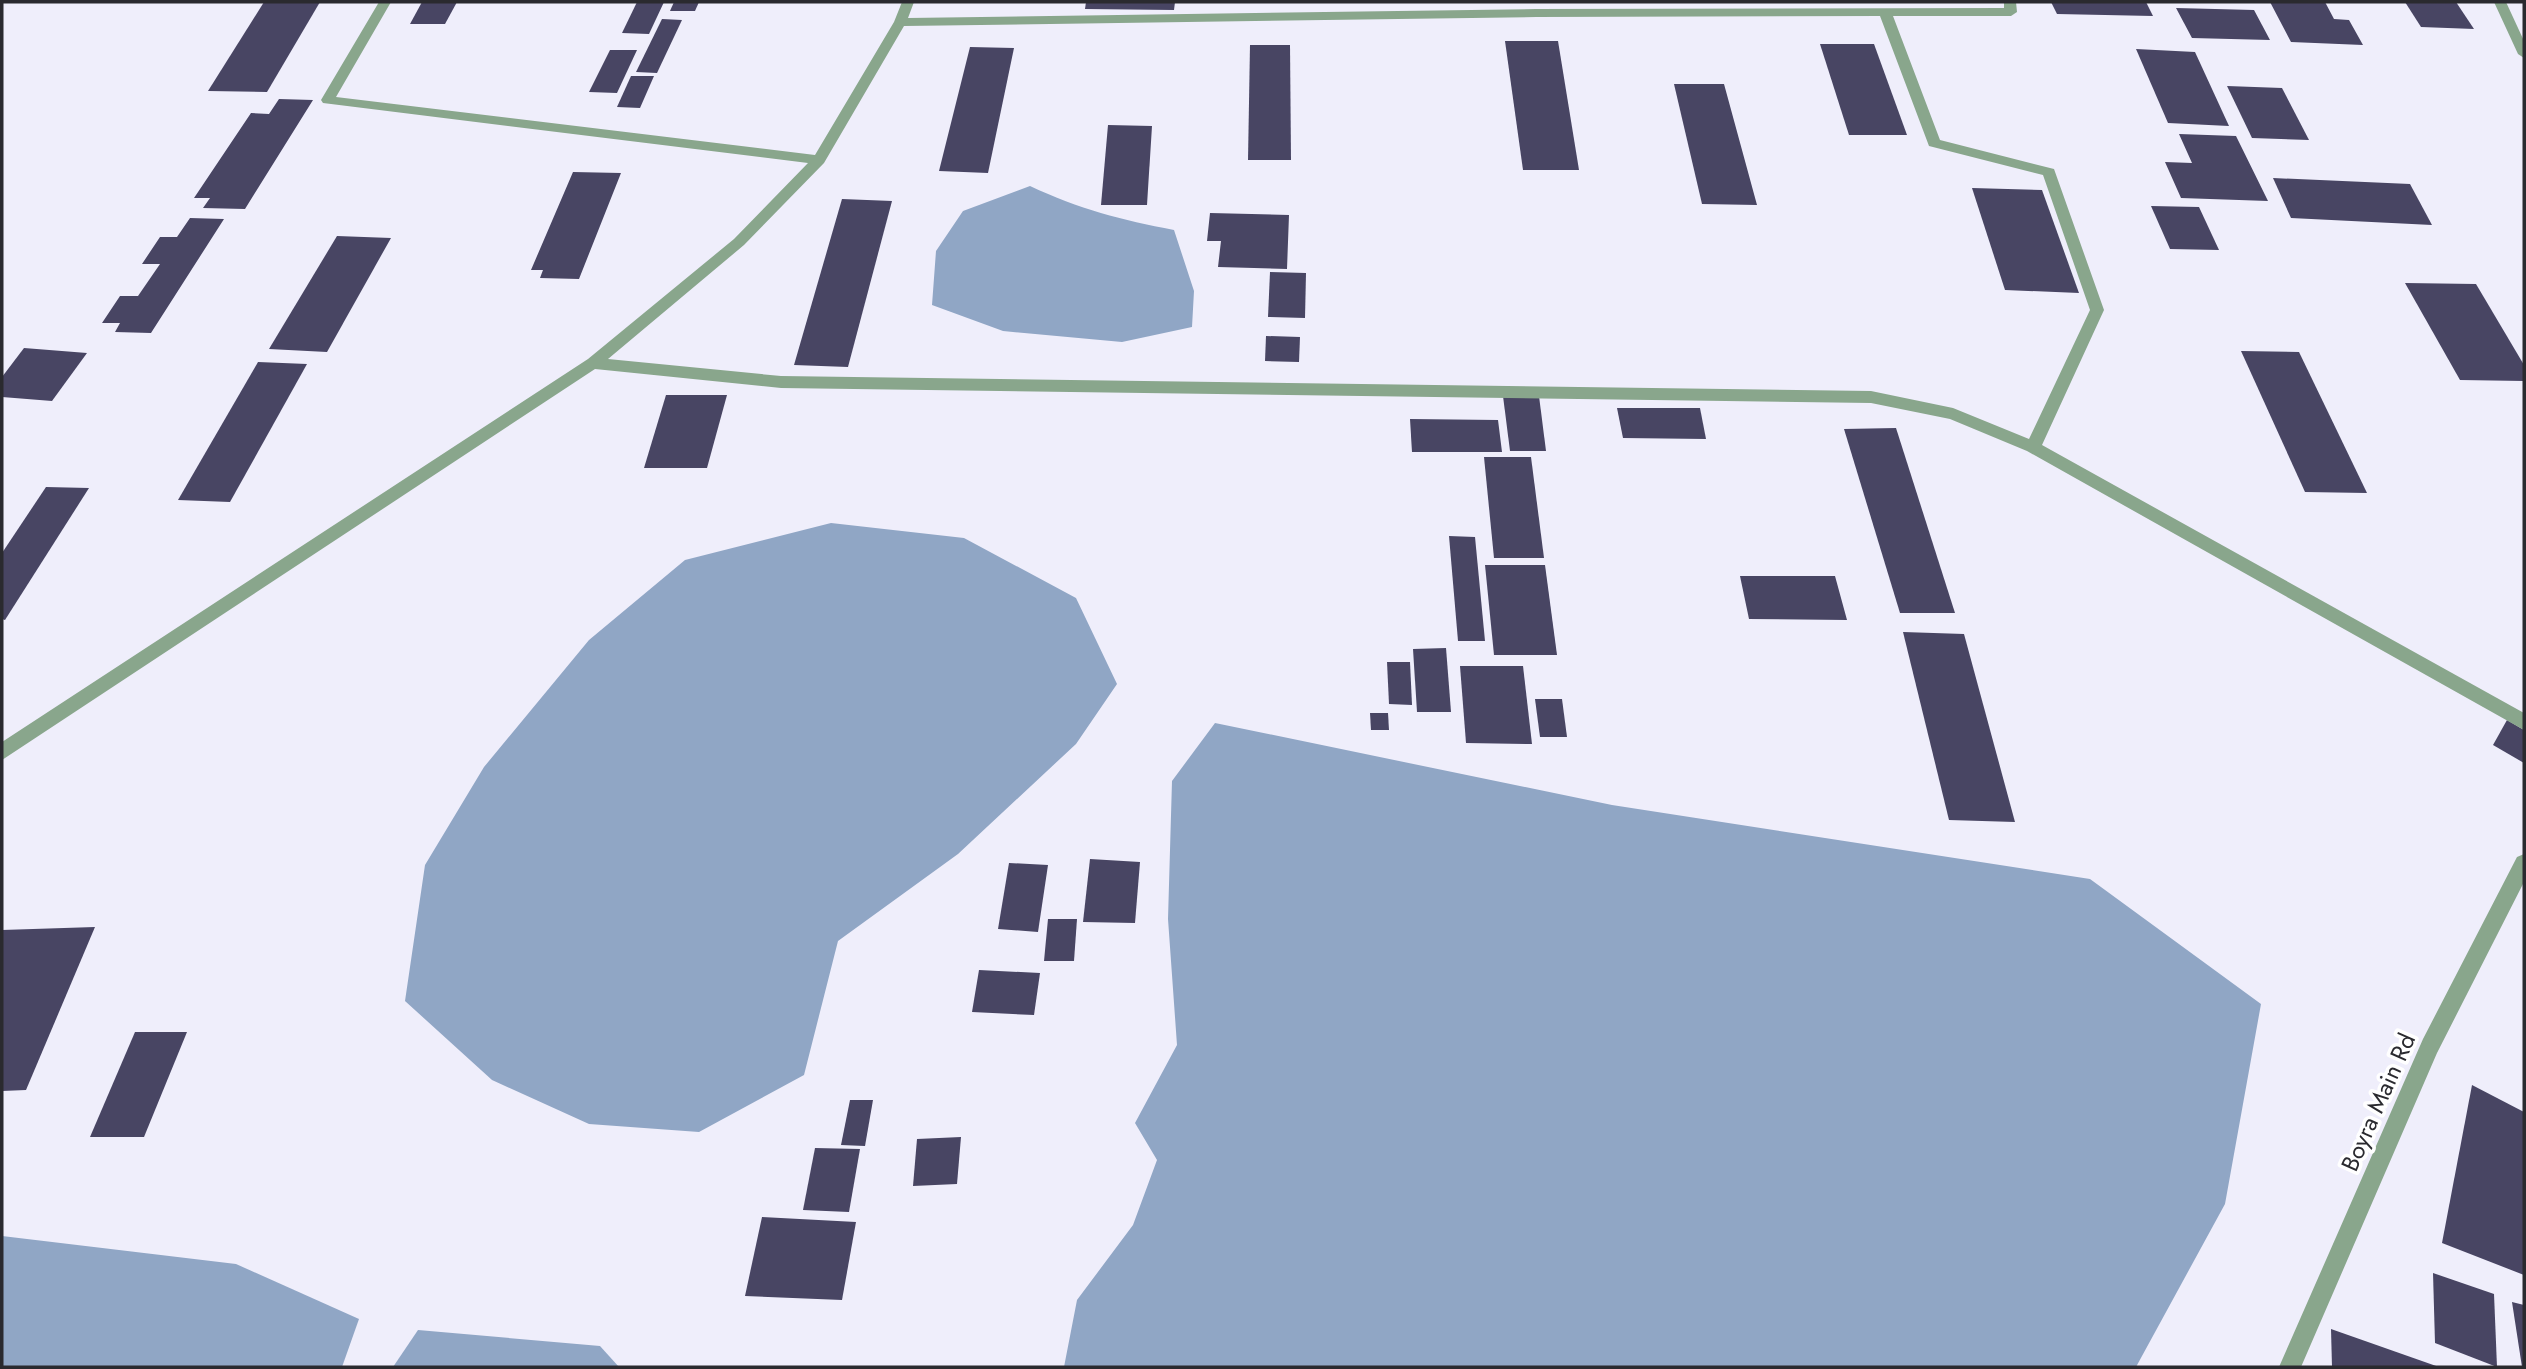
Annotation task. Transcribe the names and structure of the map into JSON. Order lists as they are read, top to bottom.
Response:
{
  "streets": {
    "street": ["Boyra Main Rd"]
  }
}
